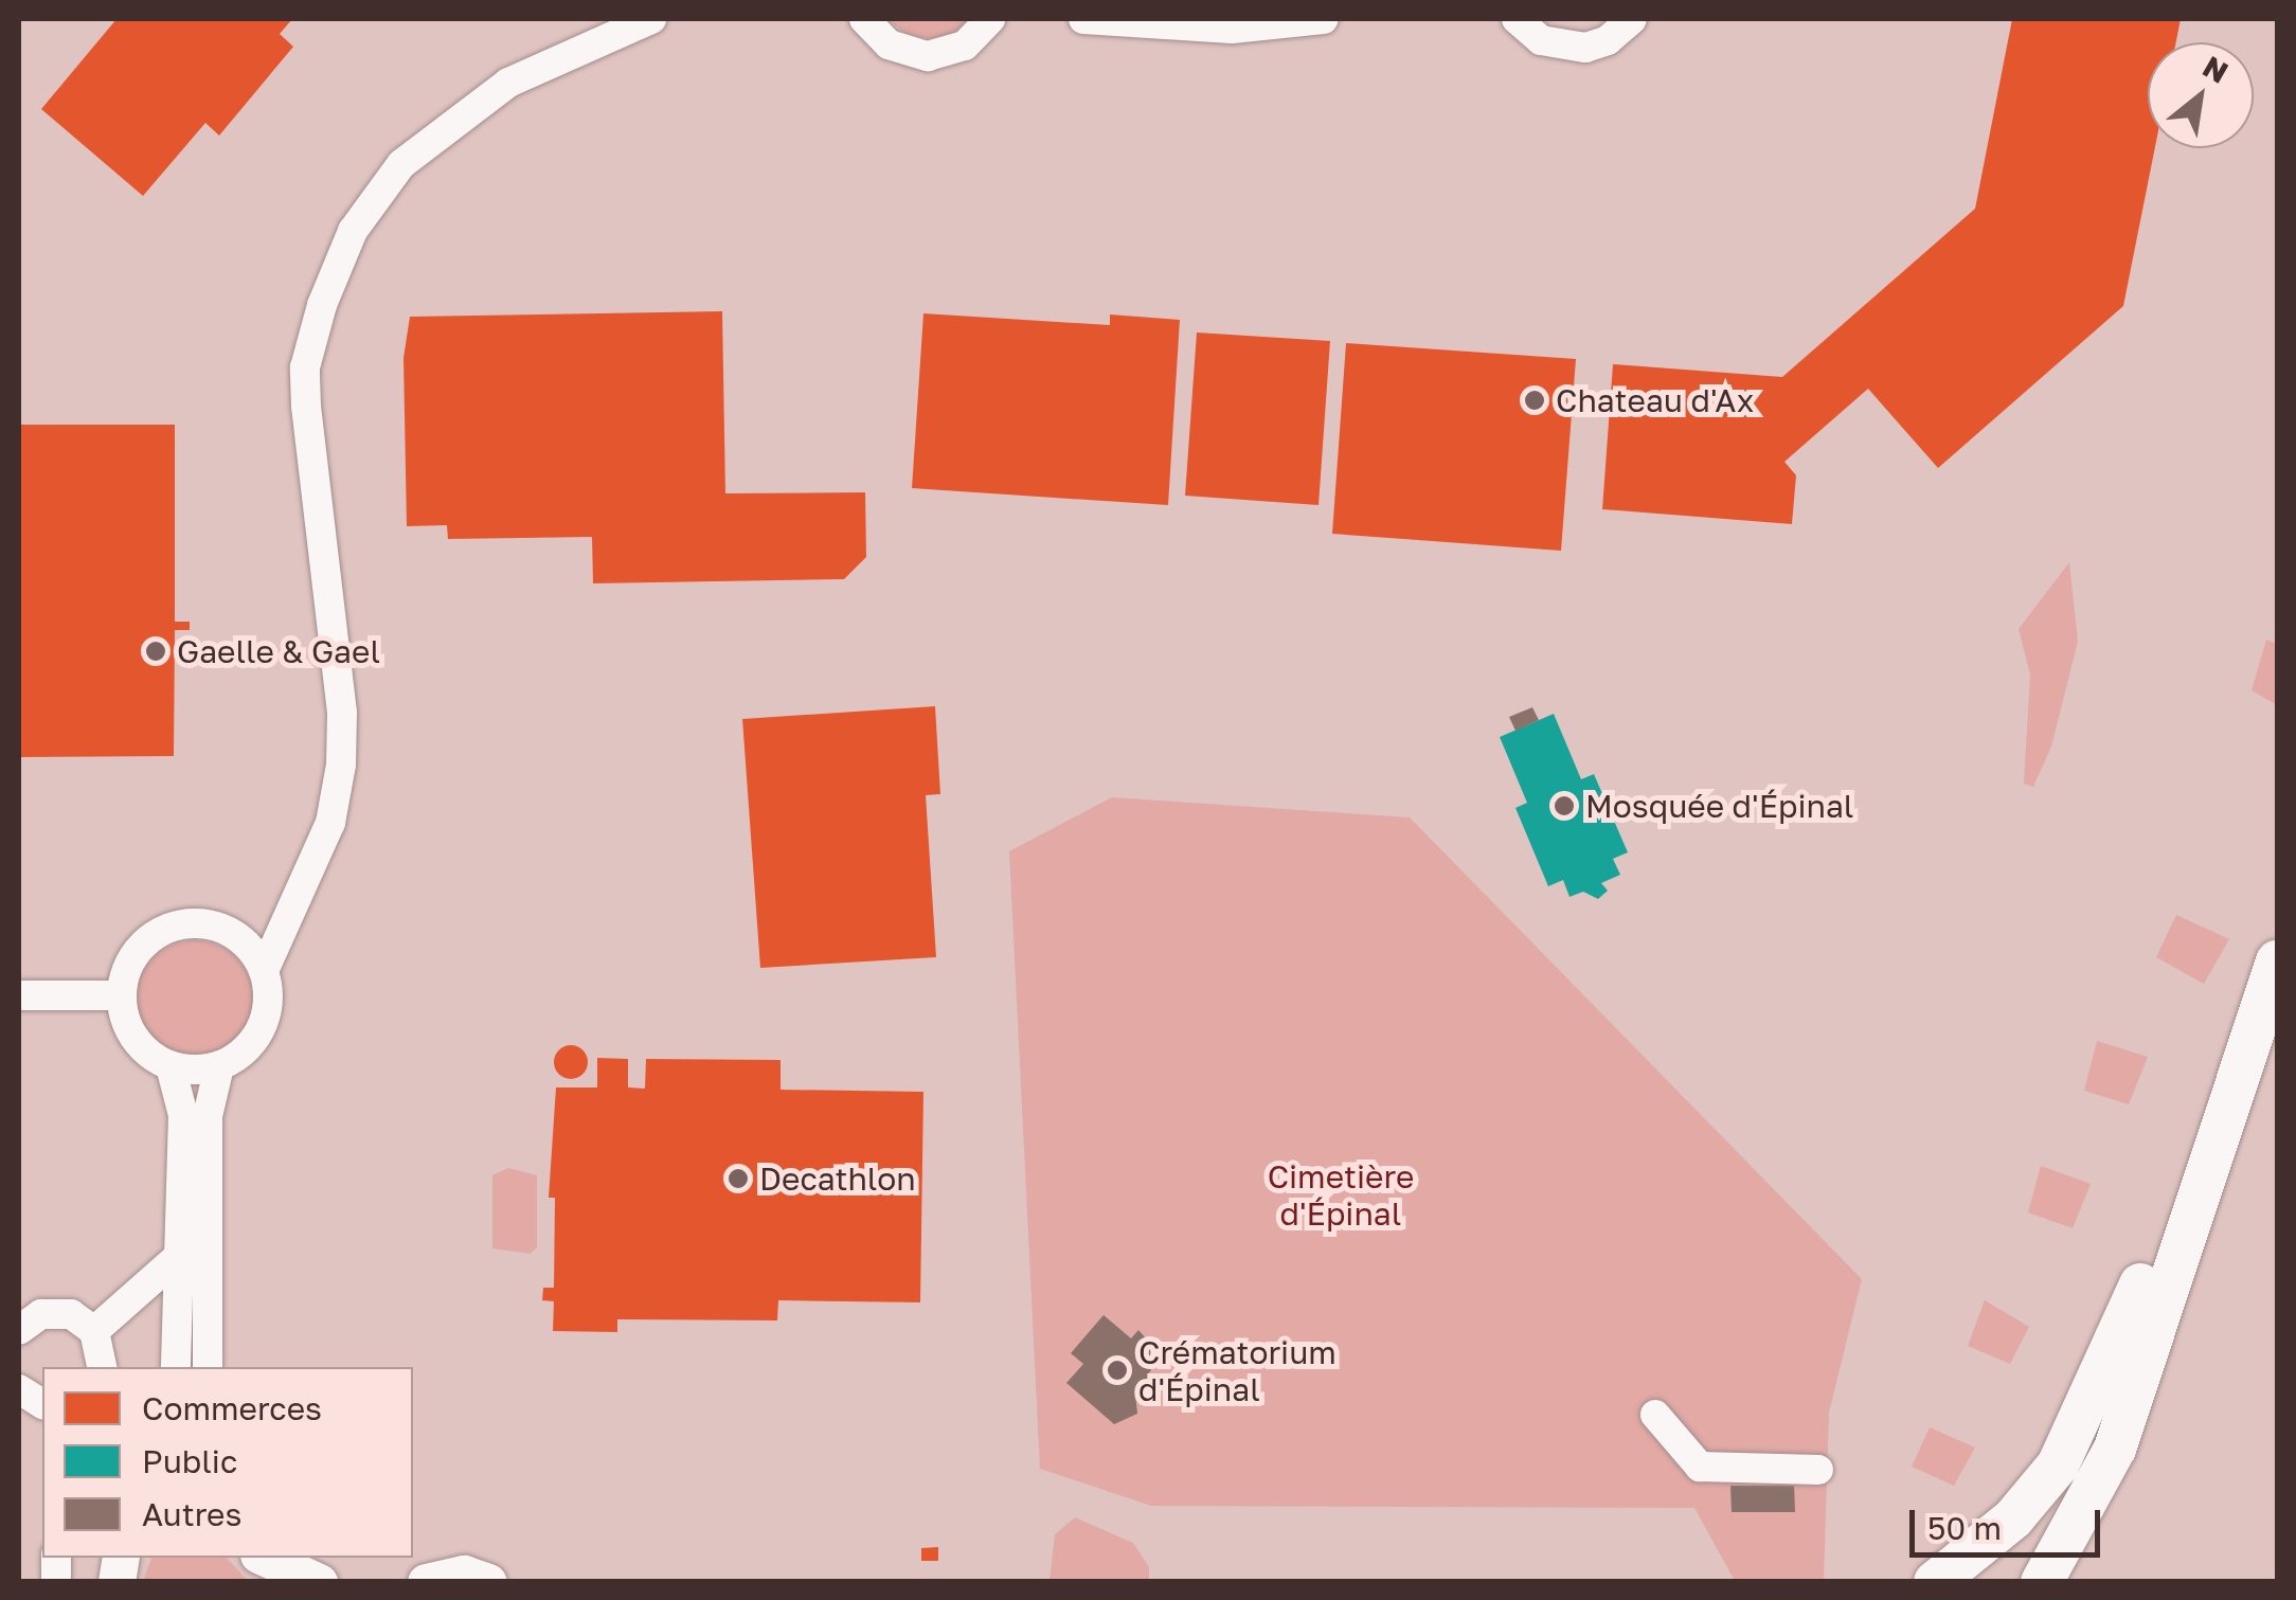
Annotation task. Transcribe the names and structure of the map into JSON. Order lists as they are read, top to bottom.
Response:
{
  "parks": ["Cimetière d'Épinal"],
  "places": [
    "Chateau d'Ax",
    "Gaelle & Gael",
    "Mosquée d'Épinal",
    "Decathlon",
    "Crématorium d'Épinal"
  ],
  "legend": ["Commerces", "Public", "Autres"],
  "scale_bar": "50 m",
  "north": "top right"
}
